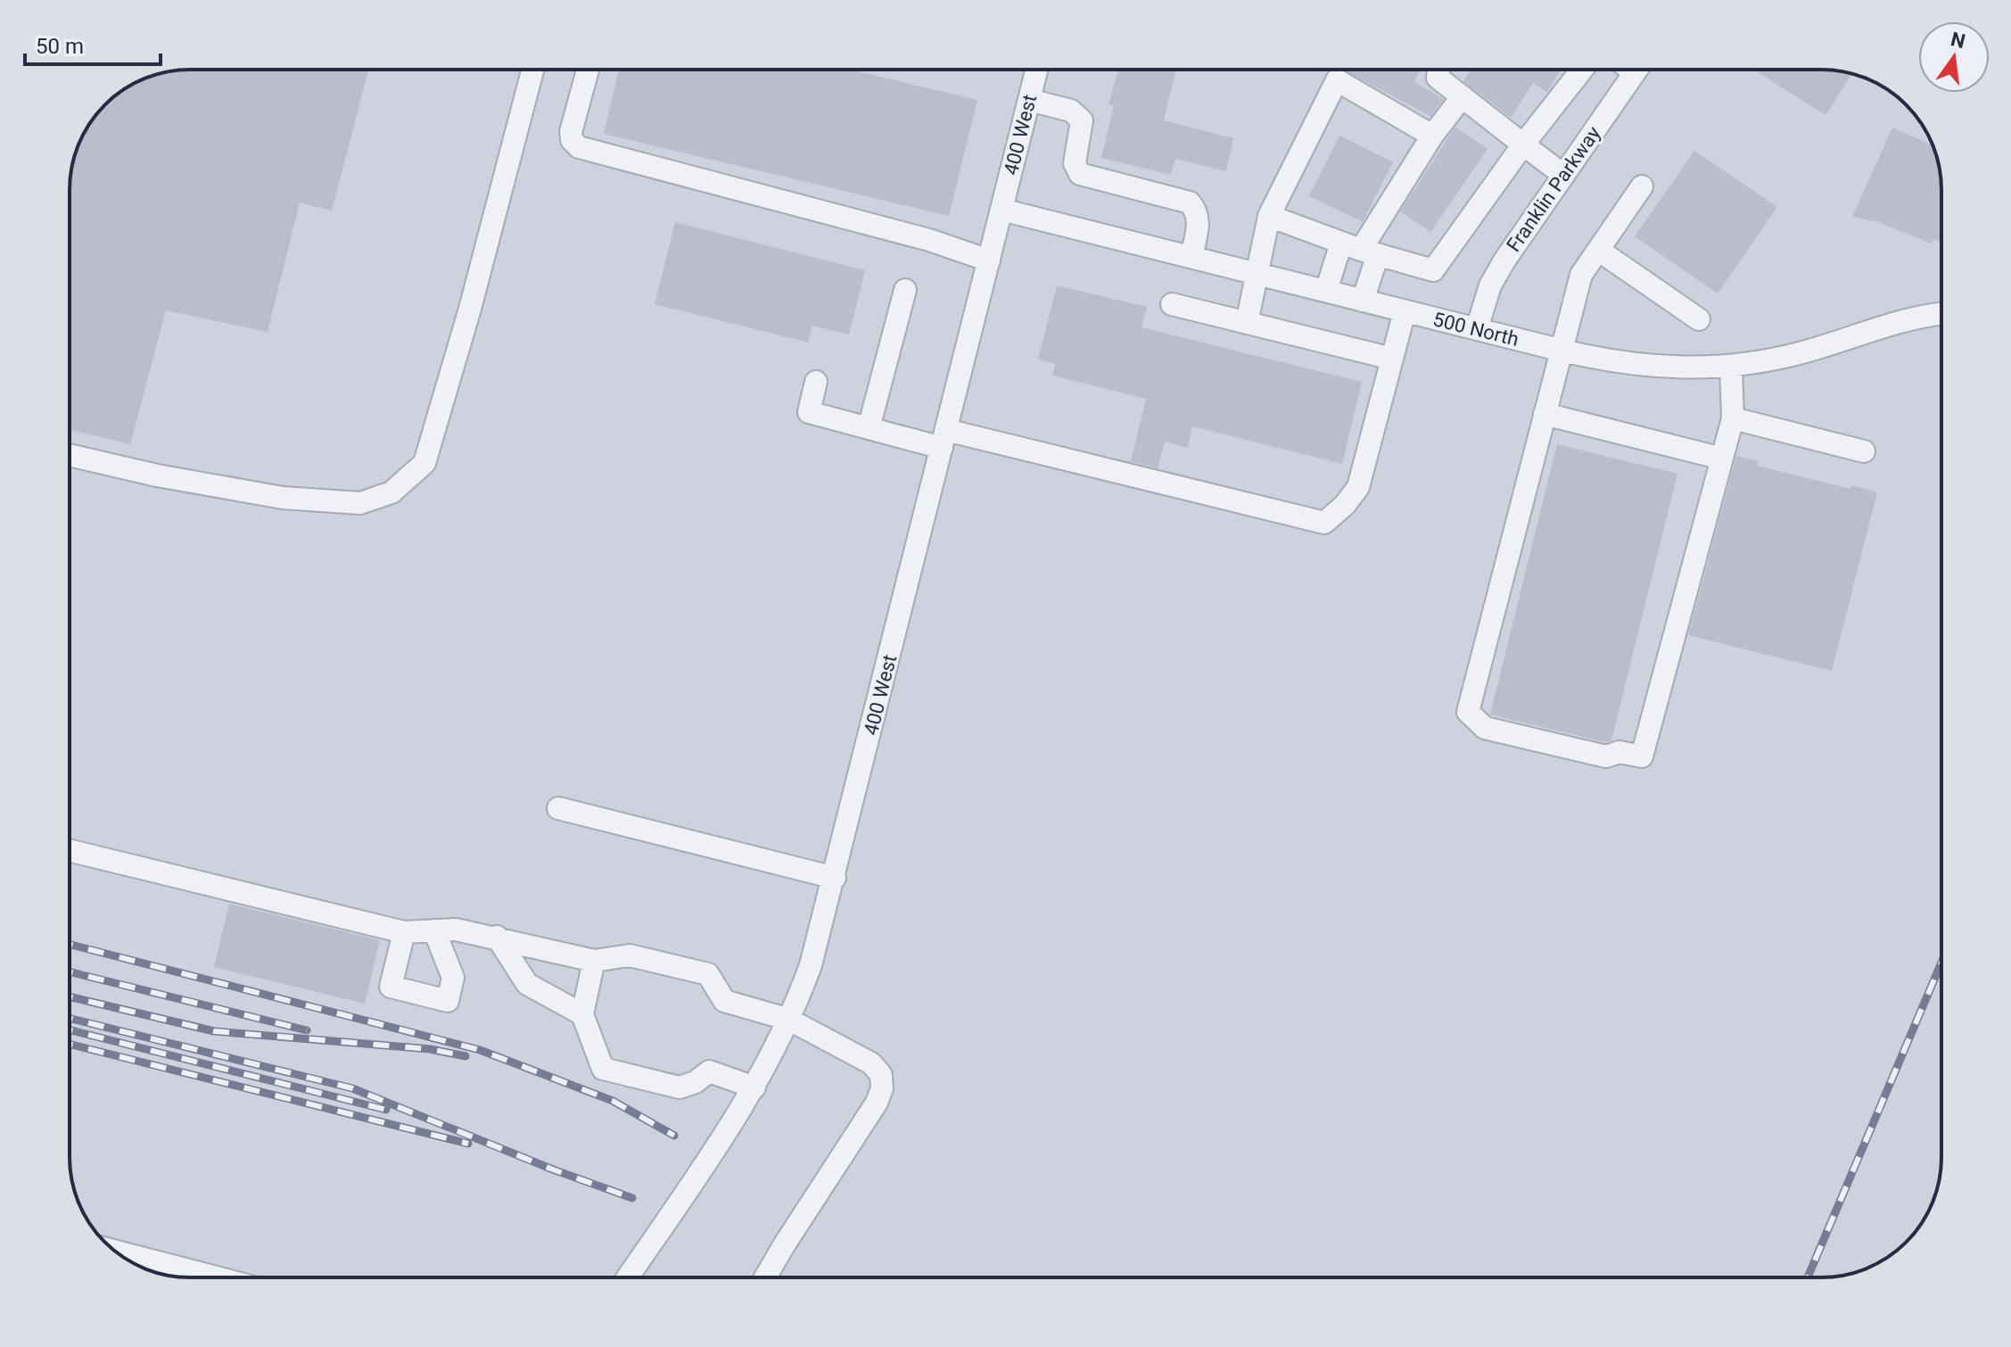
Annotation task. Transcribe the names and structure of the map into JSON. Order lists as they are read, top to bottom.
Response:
{
  "streets": {
    "street": ["400 West", "Franklin Parkway", "500 North"]
  },
  "crossings": [
    ["400 West", "500 North"],
    ["Franklin Parkway", "500 North"]
  ],
  "scale_bar": "50 m",
  "north": "top"
}
